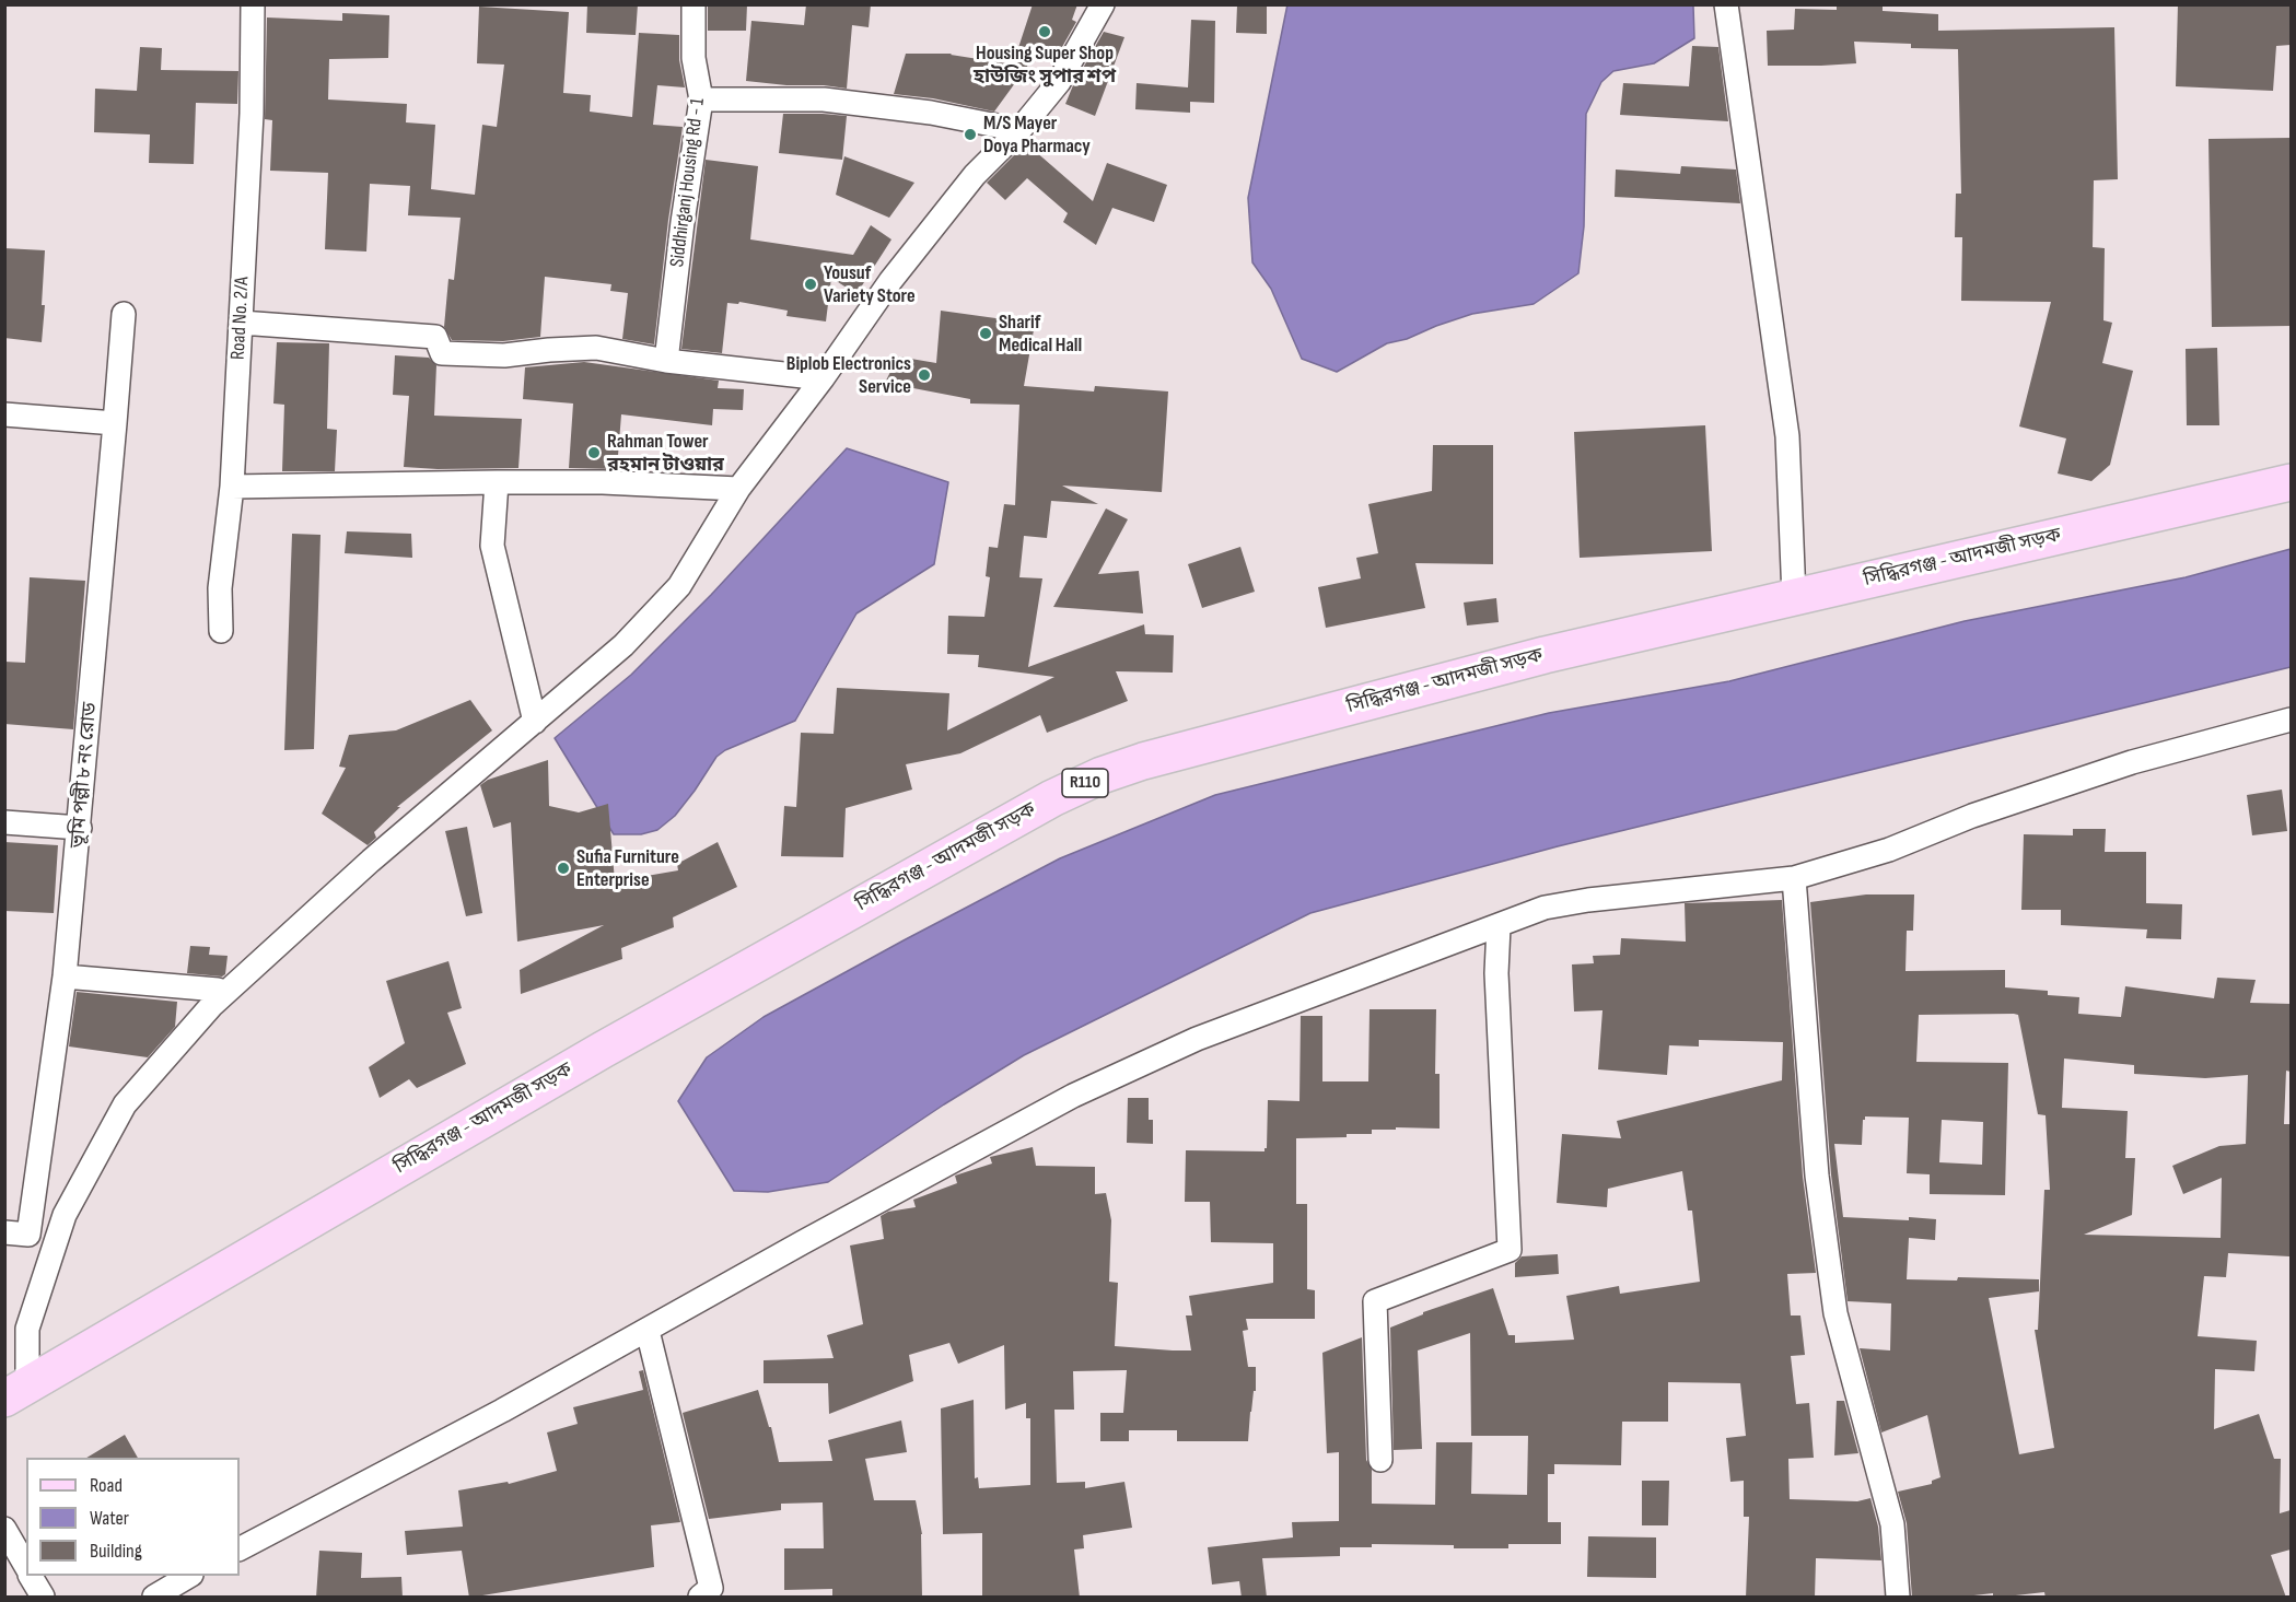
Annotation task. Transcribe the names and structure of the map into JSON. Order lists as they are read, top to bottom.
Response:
{
  "streets": {
    "main road": ["সিদ্ধিরগঞ্জ - আদমজী সড়ক", "R110"],
    "street": ["Siddhirganj Housing Rd - 1", "Road No. 2/A", "ভূমি পল্লী ৮ নং রোড"]
  },
  "places": [
    "Housing Super Shop হাউজিং সুপার শপ",
    "M/S Mayer Doya Pharmacy",
    "Yousuf Variety Store",
    "Sharif Medical Hall",
    "Biplob Electronics Service",
    "Rahman Tower রহমান টাওয়ার",
    "Sufia Furniture Enterprise"
  ],
  "legend": ["Road", "Water", "Building"]
}
